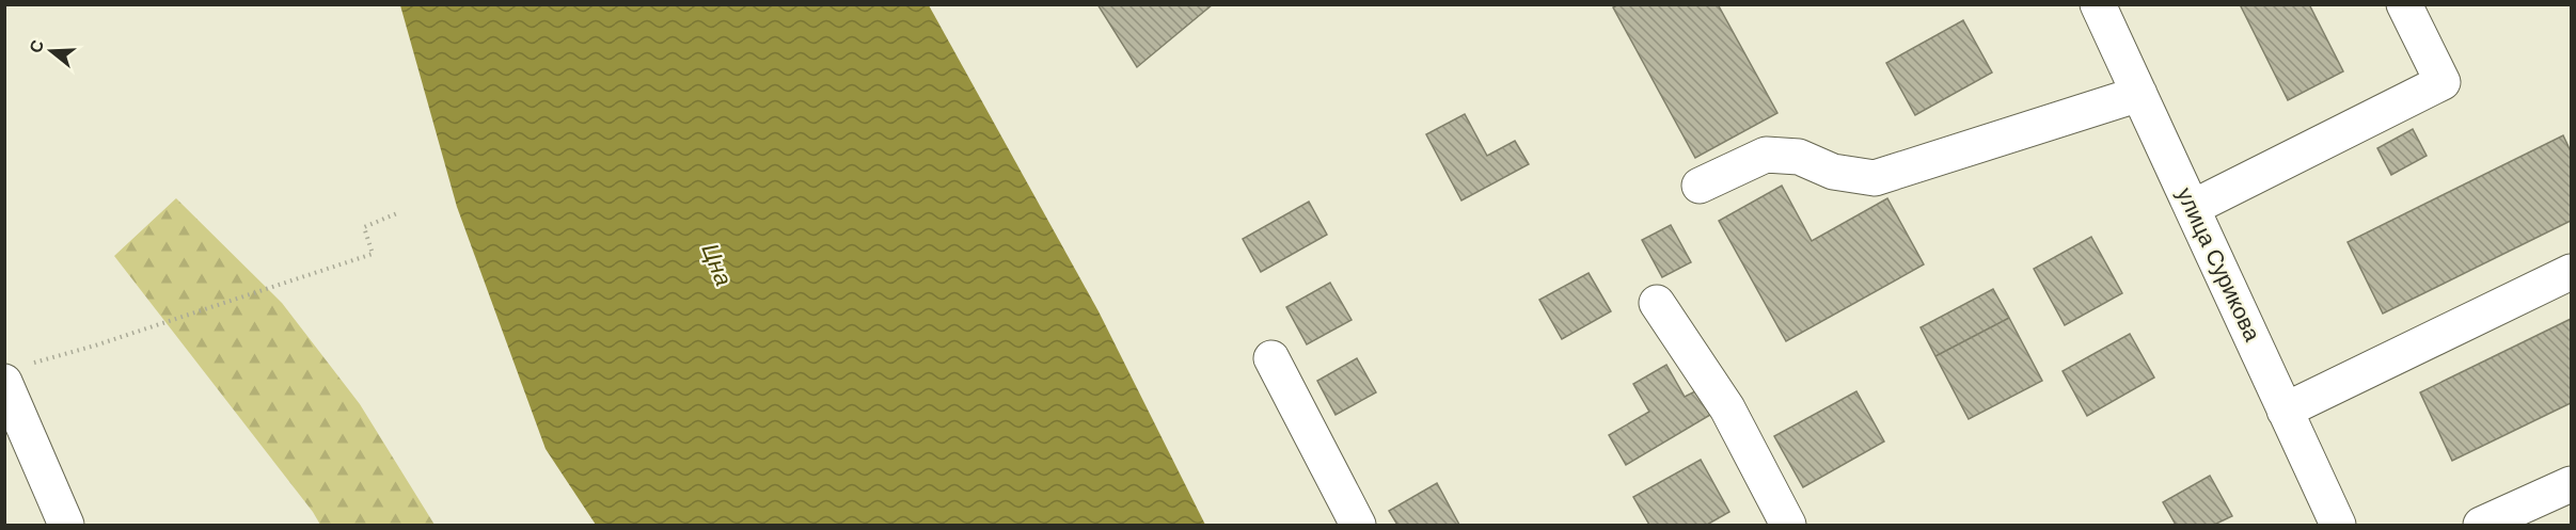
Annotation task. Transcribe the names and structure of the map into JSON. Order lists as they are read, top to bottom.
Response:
{
  "streets": {
    "street": ["улица Сурикова"]
  },
  "water": ["Цна"],
  "north": "left"
}
